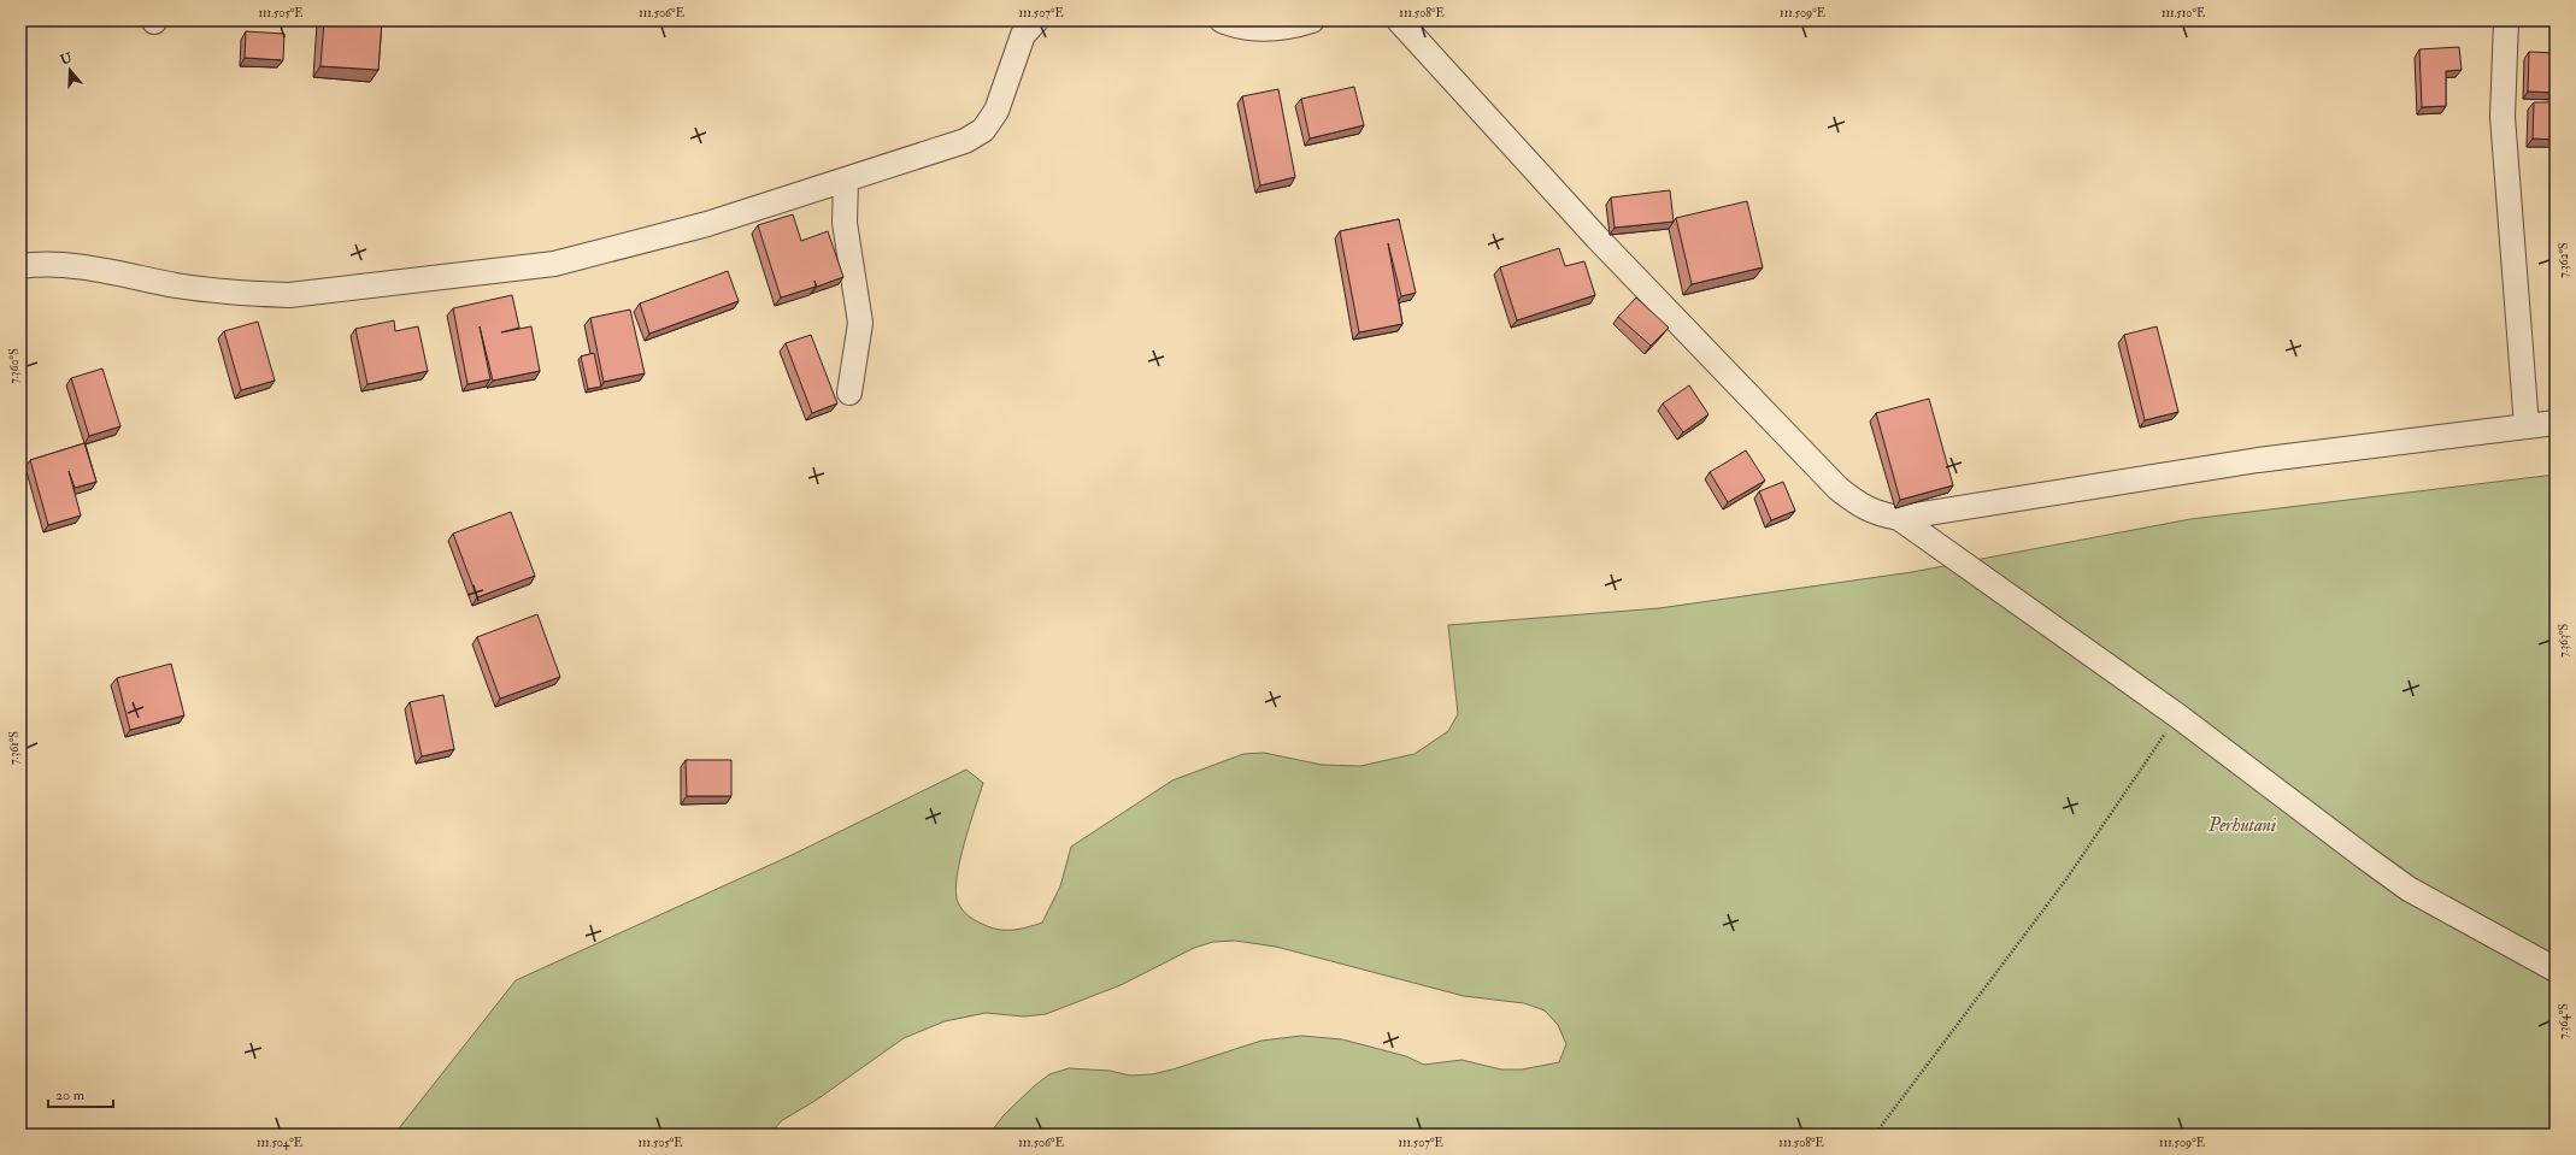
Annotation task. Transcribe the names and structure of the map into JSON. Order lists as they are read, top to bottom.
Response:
{
  "parks": ["Perhutani"],
  "scale_bar": "20 m",
  "north": "top",
  "coordinates": [
    "111.505°E",
    "111.506°E",
    "111.507°E",
    "111.508°E",
    "111.509°E",
    "111.510°E",
    "7.362°S",
    "7.360°S",
    "7.363°S",
    "7.361°S",
    "7.364°S",
    "111.504°E"
  ]
}
